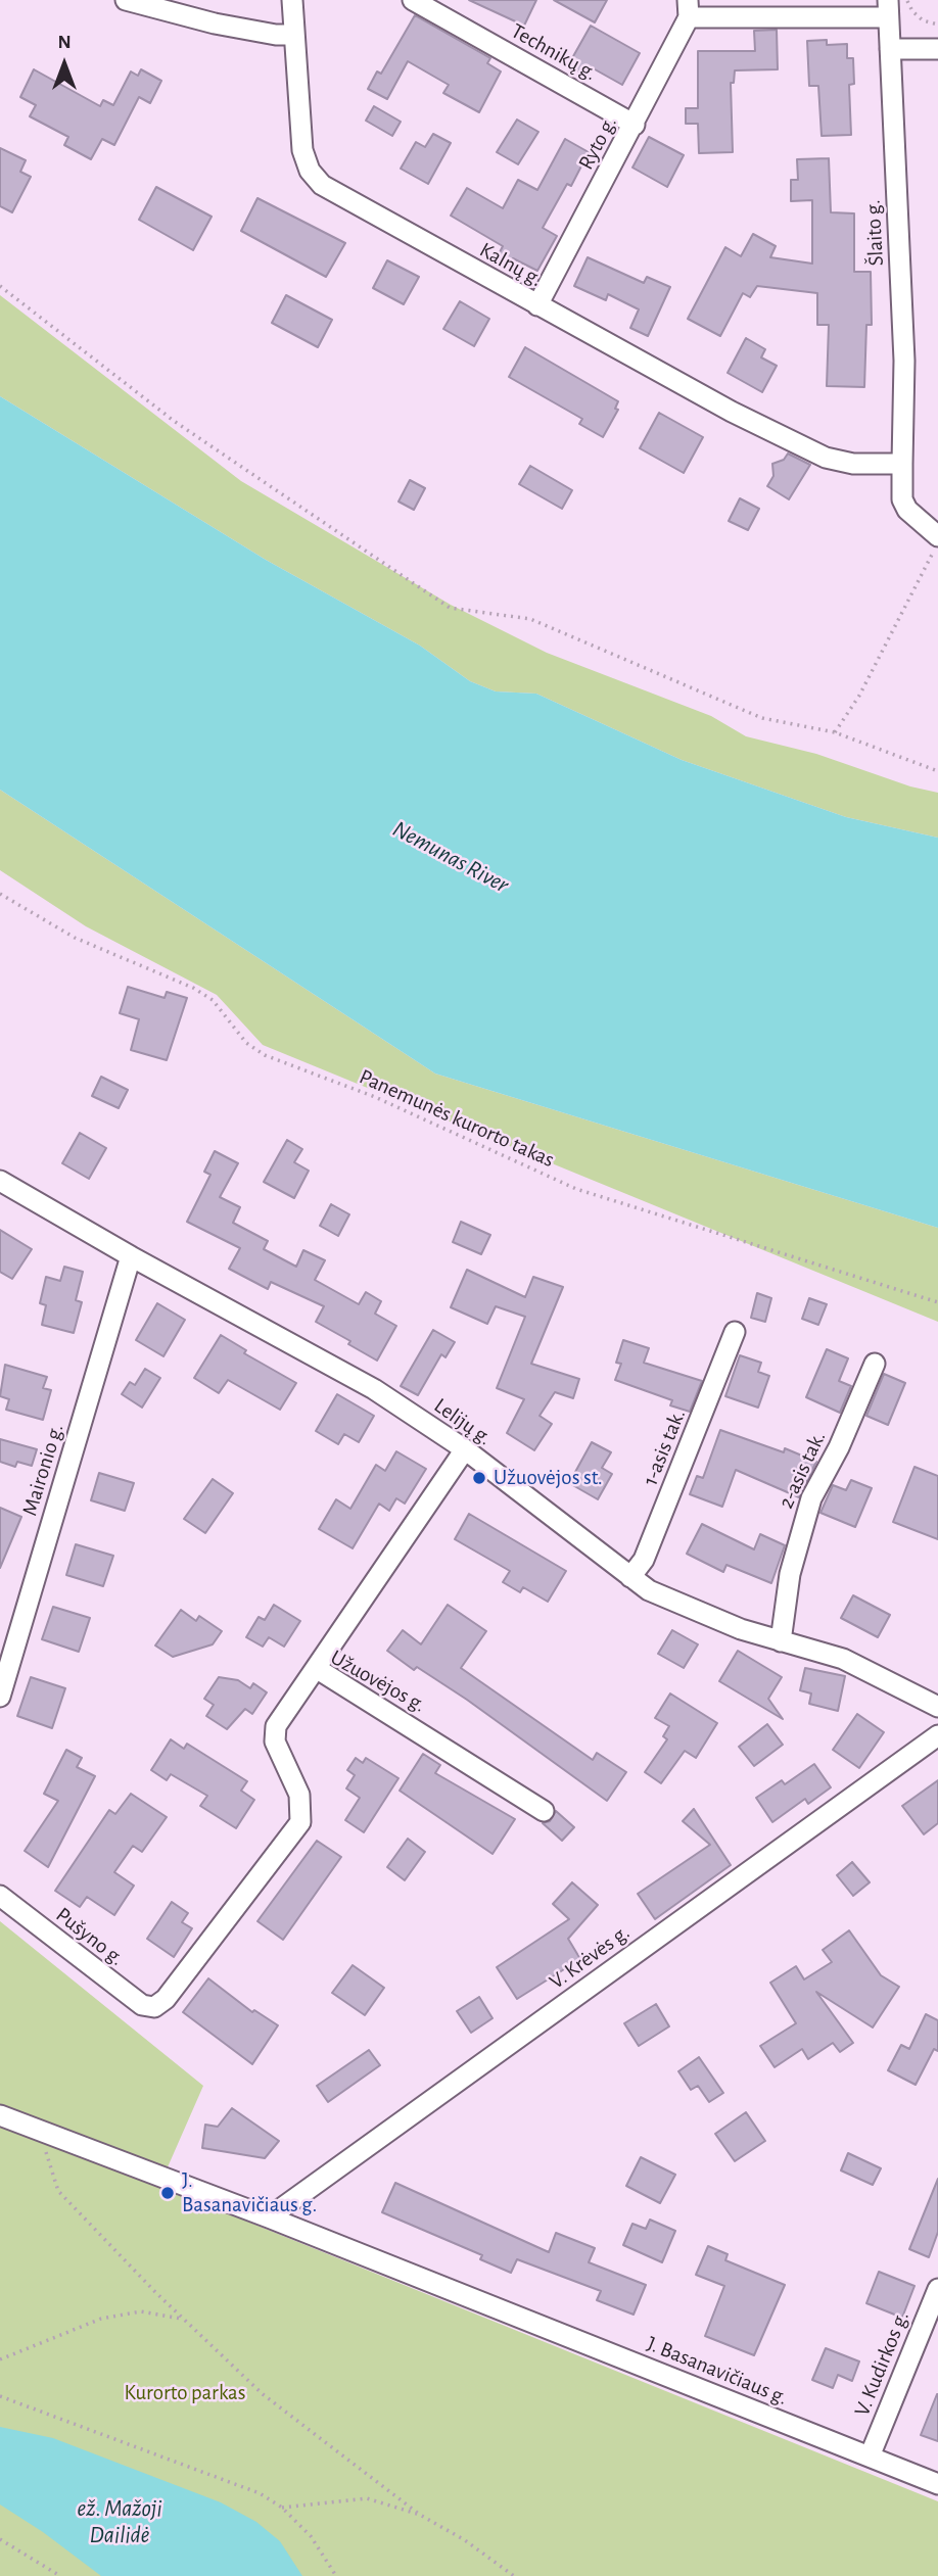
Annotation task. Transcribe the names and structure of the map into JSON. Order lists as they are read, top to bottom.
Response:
{
  "streets": {
    "street": [
      "Technikų g.",
      "Ryto g.",
      "Šlaito g.",
      "Kalnų g.",
      "Lelijų g.",
      "1-asis tak.",
      "Maironio g.",
      "2-asis tak.",
      "Užuovėjos g.",
      "Pušyno g.",
      "V. Krėvės g.",
      "V. Kudirkos g.",
      "J. Basanavičiaus g."
    ],
    "path": ["Panemunės kurorto takas"]
  },
  "crossings": [
    ["Technikų g.", "Ryto g."],
    ["Ryto g.", "Kalnų g."],
    ["Šlaito g.", "Kalnų g."],
    ["Lelijų g.", "1-asis tak."],
    ["Lelijų g.", "Maironio g."],
    ["Lelijų g.", "2-asis tak."],
    ["Užuovėjos g.", "Pušyno g."],
    ["V. Krėvės g.", "J. Basanavičiaus g."],
    ["V. Kudirkos g.", "J. Basanavičiaus g."]
  ],
  "water": ["Nemunas River", "ež. Mažoji Dailidė"],
  "parks": ["Kurorto parkas"],
  "places": ["Užuovėjos st.", "J. Basanavičiaus g."],
  "north": "top"
}
